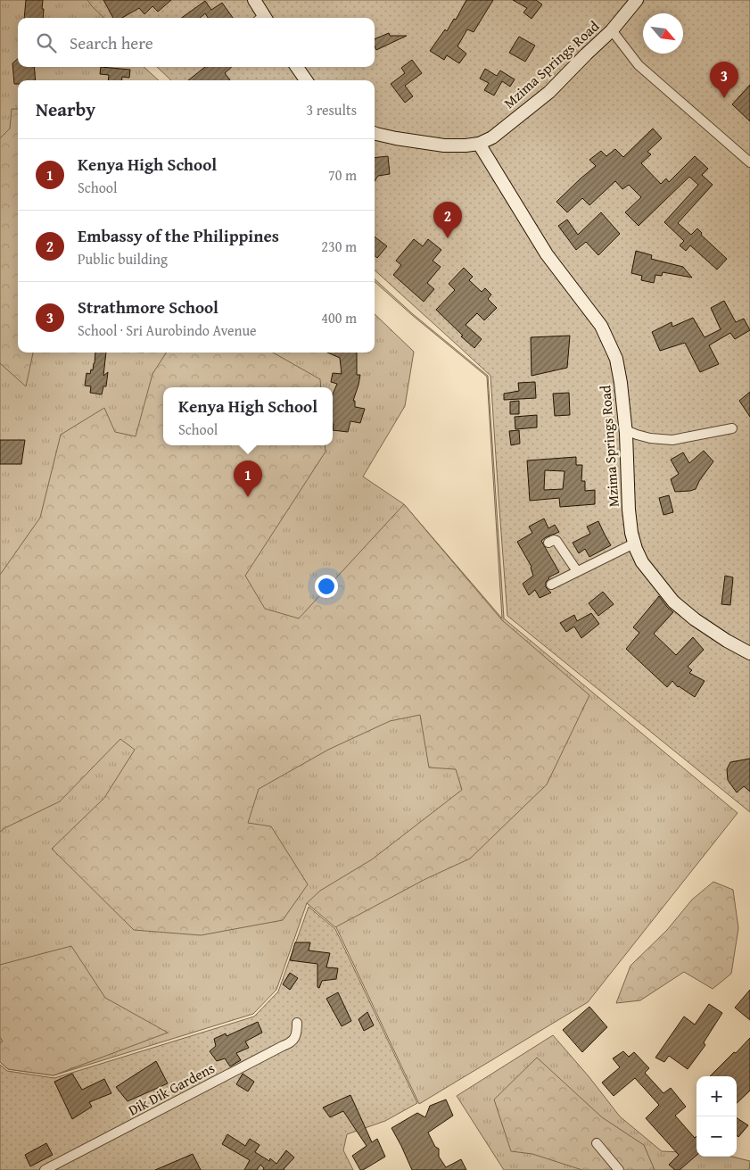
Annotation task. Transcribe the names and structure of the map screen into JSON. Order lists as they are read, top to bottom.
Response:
{
  "streets": {
    "street": ["Mzima Springs Road", "Dik Dik Gardens"]
  },
  "north": "bottom right",
  "page": {
    "search": "Search here",
    "pins": ["3", "2", "1"],
    "heading": ["Nearby", "3 results"],
    "list": [
      {
        "mark": "1",
        "name": "Kenya High School",
        "note": "School",
        "value": "70 m"
      },
      {
        "mark": "2",
        "name": "Embassy of the Philippines",
        "note": "Public building",
        "value": "230 m"
      },
      {
        "mark": "3",
        "name": "Strathmore School",
        "note": "School · Sri Aurobindo Avenue",
        "value": "400 m"
      }
    ],
    "popup": ["Kenya High School", "School"],
    "map_buttons": ["+", "−"]
  }
}
